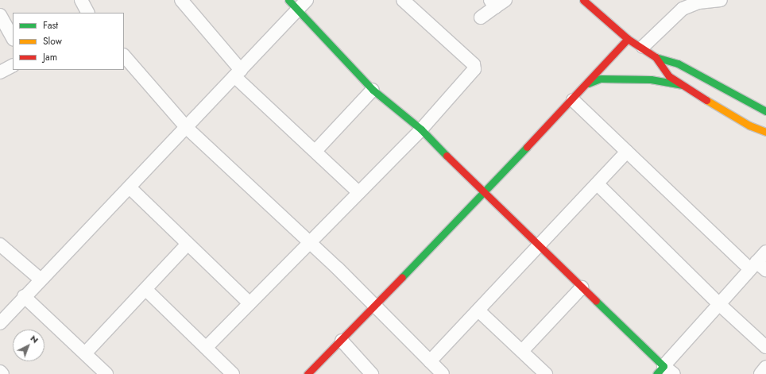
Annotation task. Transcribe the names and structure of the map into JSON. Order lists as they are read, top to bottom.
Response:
{
  "legend": ["Fast", "Slow", "Jam"],
  "north": "top right"
}
